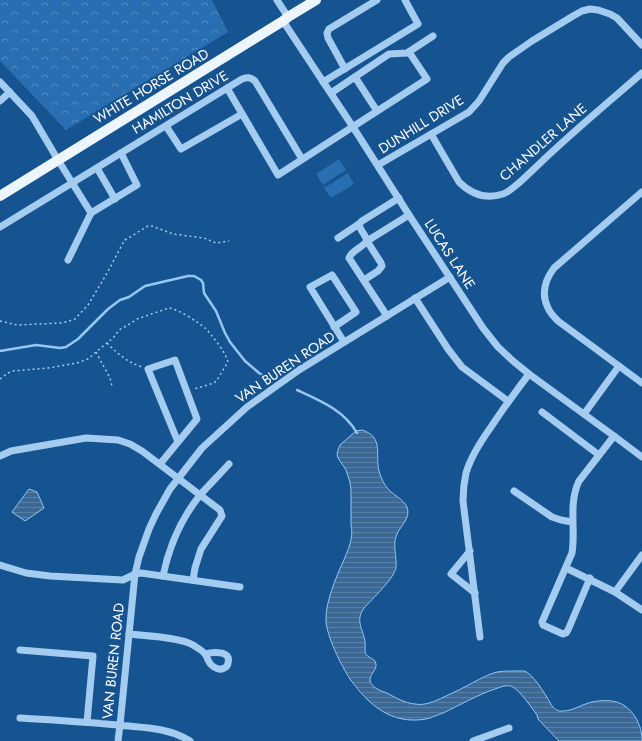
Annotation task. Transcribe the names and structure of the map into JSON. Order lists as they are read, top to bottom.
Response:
{
  "streets": {
    "main road": ["WHITE HORSE ROAD"],
    "street": [
      "HAMILTON DRIVE",
      "DUNHILL DRIVE",
      "CHANDLER LANE",
      "LUCAS LANE",
      "VAN BUREN ROAD"
    ]
  },
  "crossings": [
    ["WHITE HORSE ROAD", "LUCAS LANE"],
    ["DUNHILL DRIVE", "CHANDLER LANE"],
    ["DUNHILL DRIVE", "LUCAS LANE"],
    ["LUCAS LANE", "VAN BUREN ROAD"]
  ]
}
